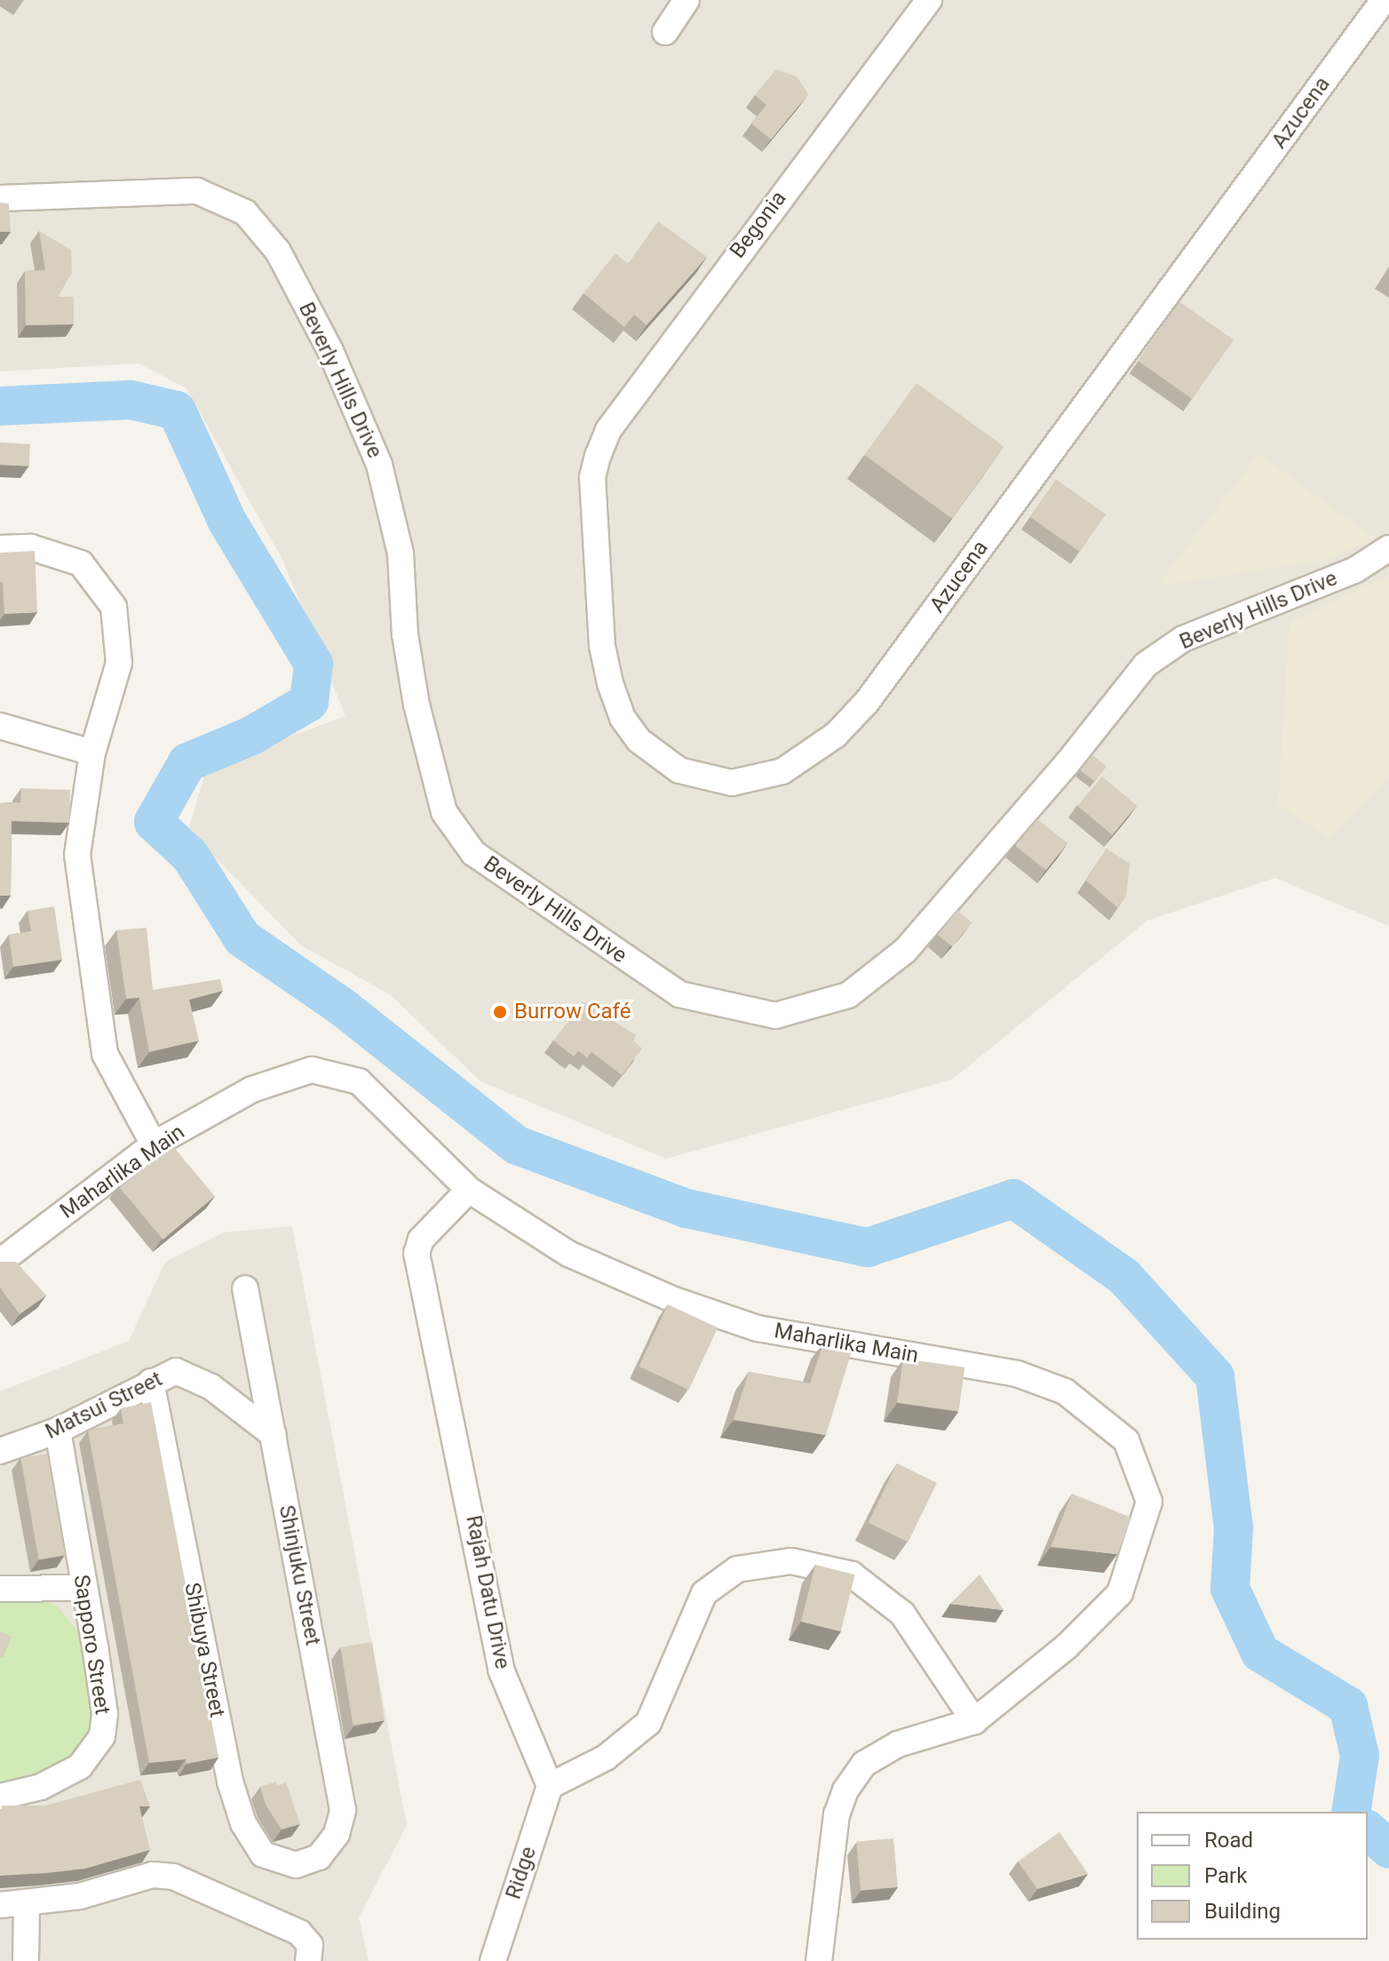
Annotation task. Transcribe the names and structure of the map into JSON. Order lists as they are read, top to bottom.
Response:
{
  "streets": {
    "street": [
      "Azucena",
      "Begonia",
      "Beverly Hills Drive",
      "Maharlika Main",
      "Matsui Street",
      "Shinjuku Street",
      "Rajah Datu Drive",
      "Sapporo Street",
      "Shibuya Street",
      "Ridge"
    ]
  },
  "crossings": [
    ["Azucena", "Begonia"],
    ["Maharlika Main", "Rajah Datu Drive"],
    ["Matsui Street", "Shinjuku Street"],
    ["Matsui Street", "Sapporo Street"],
    ["Matsui Street", "Shibuya Street"],
    ["Shinjuku Street", "Shibuya Street"],
    ["Rajah Datu Drive", "Ridge"]
  ],
  "places": ["Burrow Café"],
  "legend": ["Road", "Park", "Building"]
}
